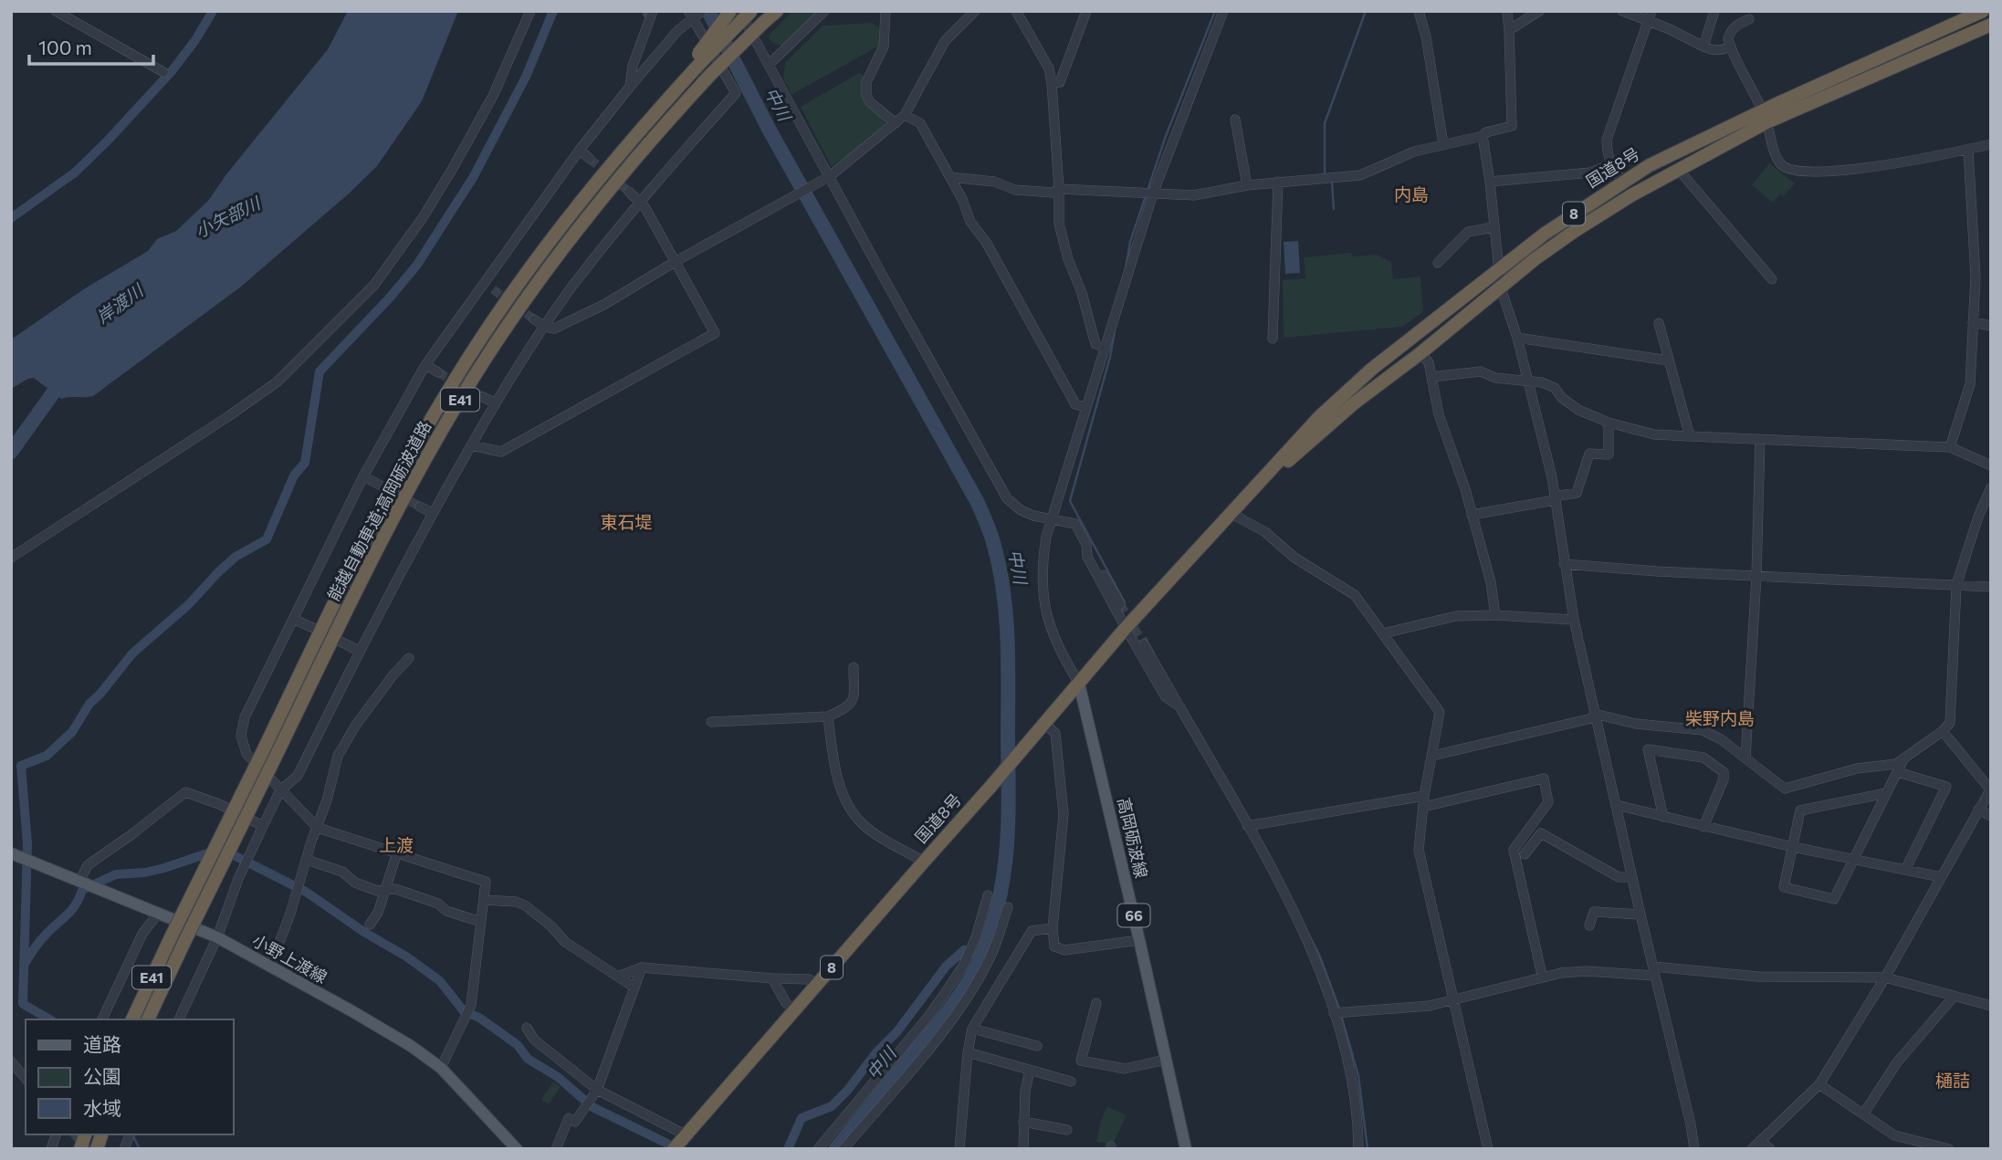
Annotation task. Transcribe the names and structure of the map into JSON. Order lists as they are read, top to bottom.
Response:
{
  "streets": {
    "highway": [
      "国道8号",
      "8",
      "E41",
      "能越自動車道;高岡砺波道路"
    ],
    "main road": ["高岡砺波線", "66", "小野上渡線"]
  },
  "crossings": [
    ["国道8号", "高岡砺波線"]
  ],
  "districts": [
    "内島",
    "東石堤",
    "柴野内島",
    "上渡",
    "樋詰"
  ],
  "water": ["中川", "小矢部川", "岸渡川"],
  "legend": ["道路", "公園", "水域"],
  "scale_bar": "100 m"
}
